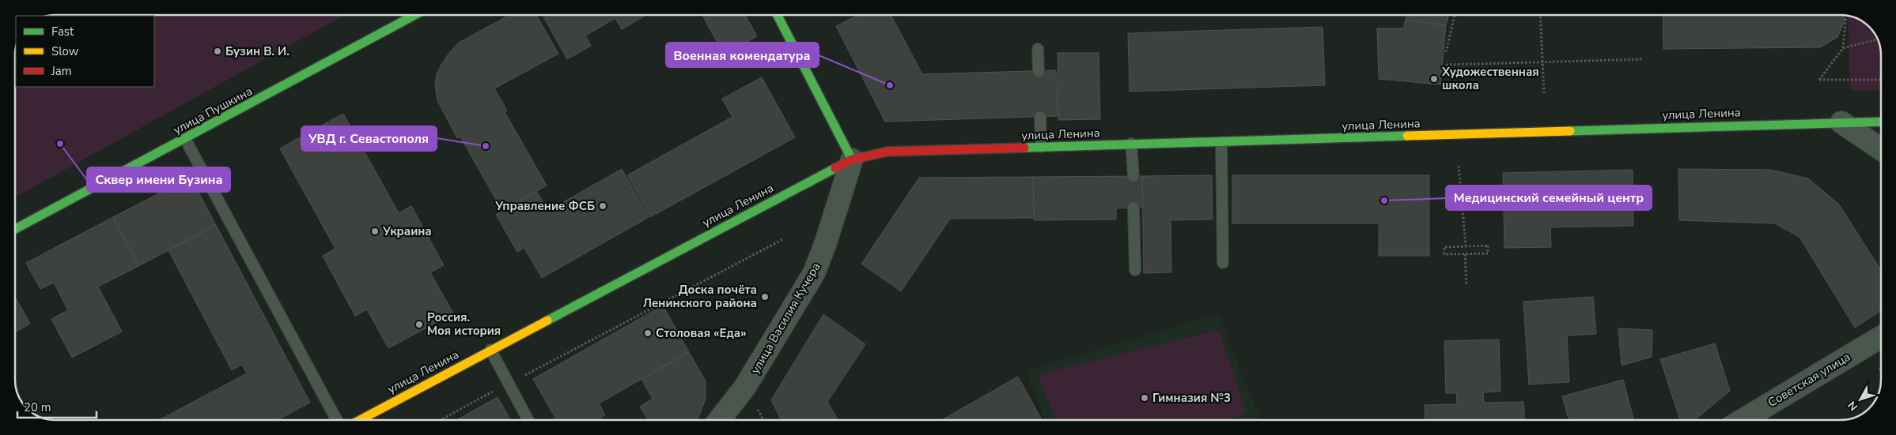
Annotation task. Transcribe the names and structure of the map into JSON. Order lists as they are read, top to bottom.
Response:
{
  "streets": {
    "main road": ["улица Пушкина", "улица Ленина"],
    "street": ["улица Василия Кучера", "Советская улица"]
  },
  "crossings": [
    ["улица Ленина", "улица Василия Кучера"]
  ],
  "places": [
    "Бузин В. И.",
    "Художественная школа",
    "Военная комендатура",
    "Сквер имени Бузина",
    "УВД г. Севастополя",
    "Медицинский семейный центр",
    "Управление ФСБ",
    "Украина",
    "Доска почёта Ленинского района",
    "Россия. Моя история",
    "Столовая «Еда»",
    "Гимназия №3"
  ],
  "legend": ["Fast", "Slow", "Jam"],
  "scale_bar": "20 m",
  "north": "bottom left"
}
